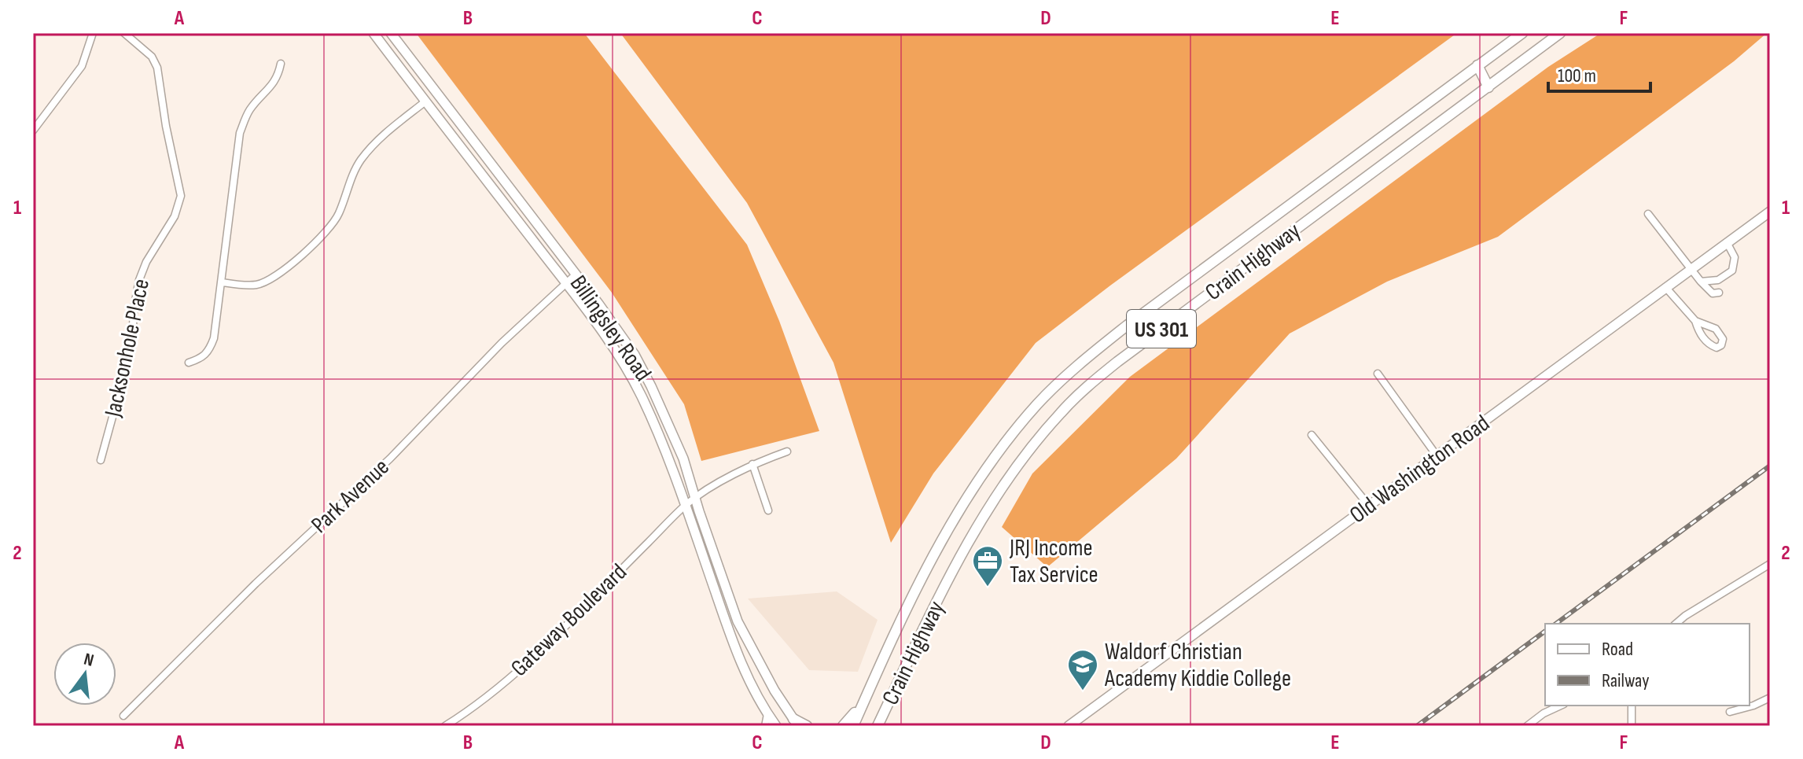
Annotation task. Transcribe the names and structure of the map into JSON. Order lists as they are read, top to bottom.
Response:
{
  "streets": {
    "highway": ["Crain Highway", "US 301"],
    "main road": ["Billingsley Road", "Old Washington Road"],
    "street": ["Jacksonhole Place", "Park Avenue", "Gateway Boulevard"]
  },
  "crossings": [
    ["Billingsley Road", "Park Avenue"],
    ["Billingsley Road", "Gateway Boulevard"]
  ],
  "places": {
    "office": ["JRJ Income Tax Service"],
    "school or university": ["Waldorf Christian Academy Kiddie College"]
  },
  "legend": ["Road", "Railway"],
  "scale_bar": "100 m",
  "north": "top",
  "grid": {
    "columns": [
      "A",
      "B",
      "C",
      "D",
      "E",
      "F"
    ],
    "rows": ["1", "2"]
  }
}
